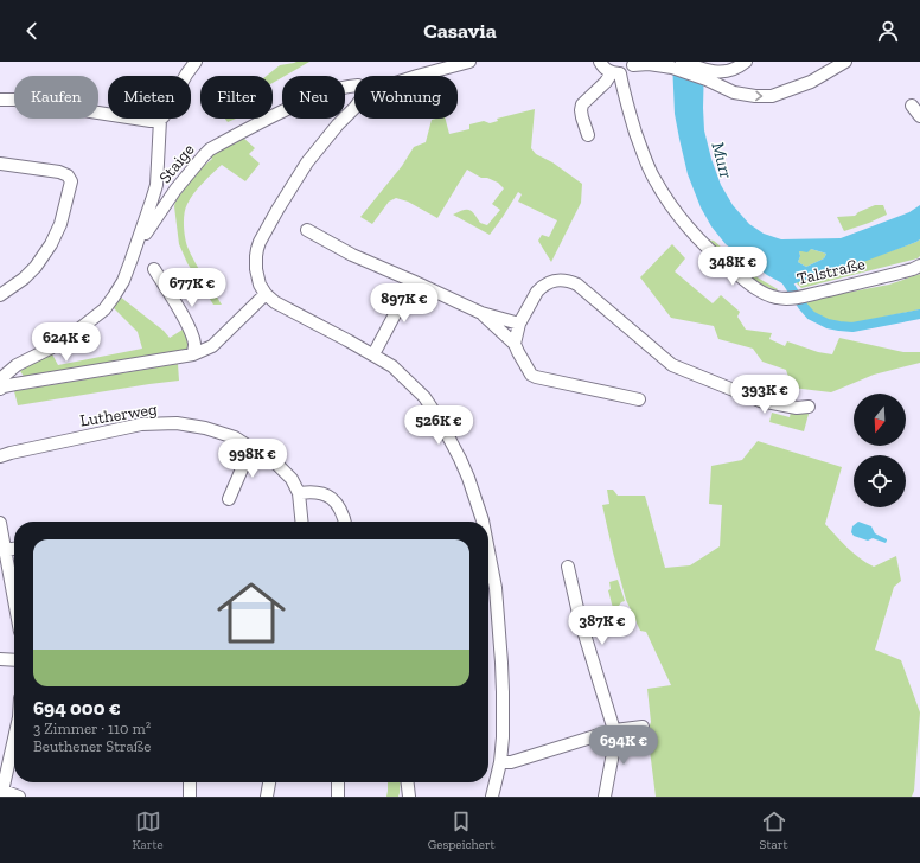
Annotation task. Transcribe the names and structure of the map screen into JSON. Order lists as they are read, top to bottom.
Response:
{
  "streets": {
    "street": ["Staige", "Talstraße", "Lutherweg"]
  },
  "water": ["Murr"],
  "north": "bottom",
  "page": {
    "header": "Casavia",
    "chip": [
      "Kaufen",
      "Mieten",
      "Filter",
      "Neu",
      "Wohnung"
    ],
    "price": [
      "348K €",
      "677K €",
      "897K €",
      "624K €",
      "393K €",
      "526K €",
      "998K €",
      "387K €",
      "694K €"
    ],
    "list": [
      {
        "name": "694 000 €",
        "note": "3 Zimmer · 110 m² · Beuthener Straße"
      }
    ],
    "tabs": ["Karte", "Gespeichert", "Start"]
  }
}
